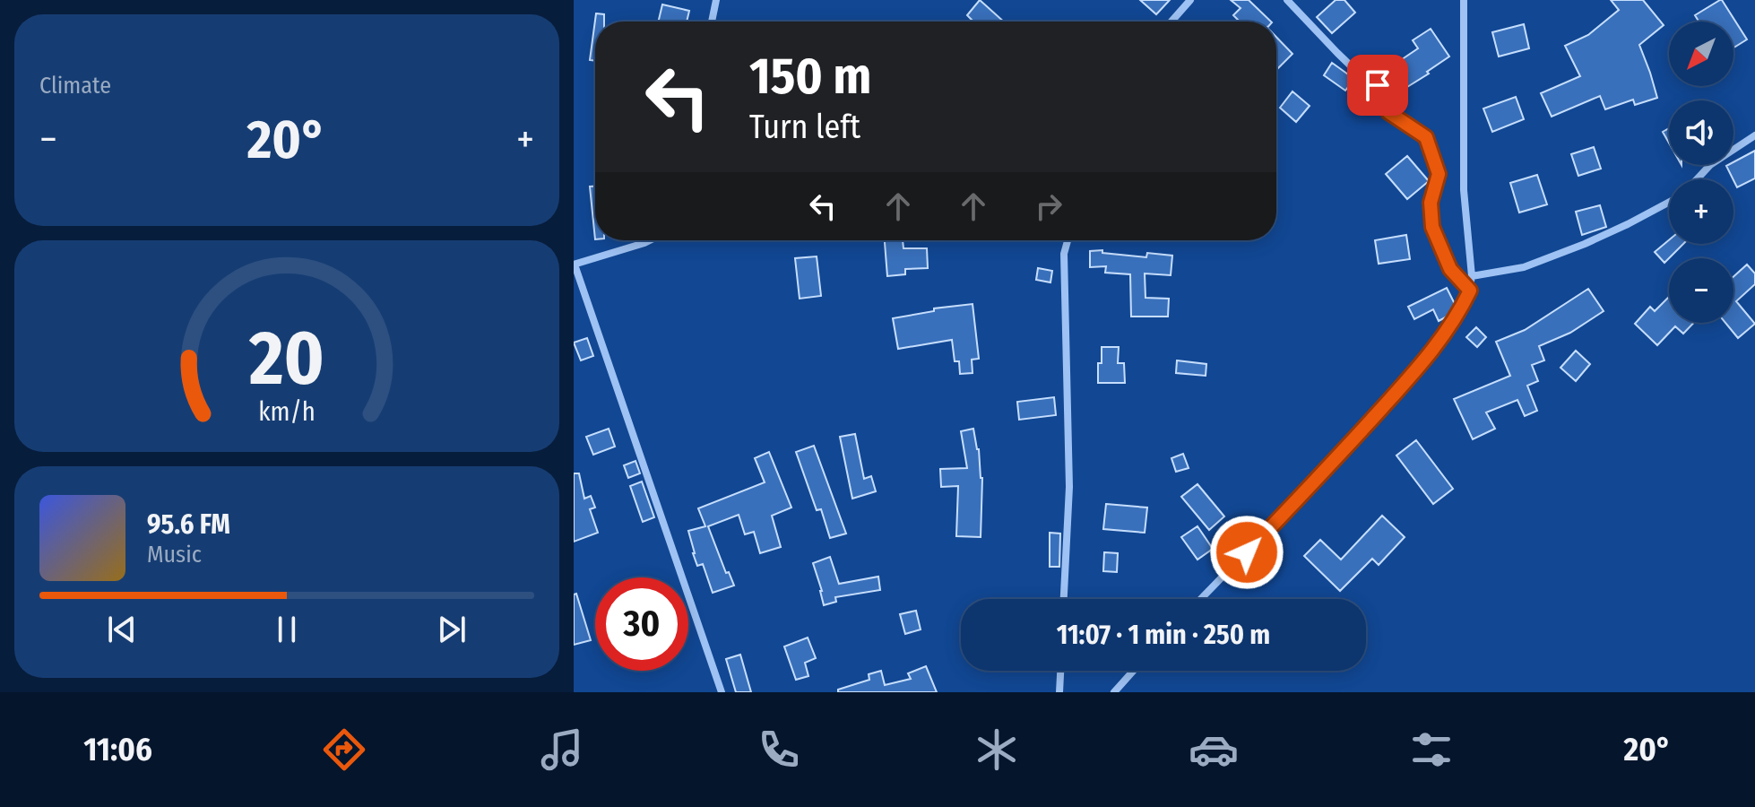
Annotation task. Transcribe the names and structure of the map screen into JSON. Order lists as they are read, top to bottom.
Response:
{
  "north": "bottom left",
  "page": {
    "tile": "Climate",
    "map_buttons": ["+", "−"],
    "turn": ["150 m", "Turn left"],
    "heat": ["−", "20°", "+"],
    "song": ["95.6 FM", "Music"],
    "limit": "30",
    "trip": "11:07 · 1 min · 250 m",
    "tabs": ["11:06", "20°"],
    "gauge": ["20", "km/h"]
  }
}
